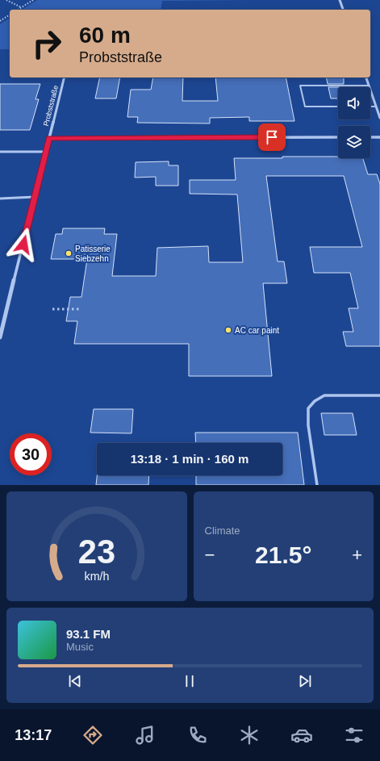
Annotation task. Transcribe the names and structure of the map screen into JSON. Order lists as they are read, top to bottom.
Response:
{
  "streets": {
    "street": ["Probststraße"]
  },
  "places": ["Patisserie Siebzehn", "AC car paint"],
  "page": {
    "turn": ["60 m", "Probststraße"],
    "limit": "30",
    "trip": "13:18 · 1 min · 160 m",
    "tile": "Climate",
    "heat": ["−", "21.5°", "+"],
    "song": ["93.1 FM", "Music"],
    "tabs": "13:17",
    "gauge": ["23", "km/h"]
  }
}
